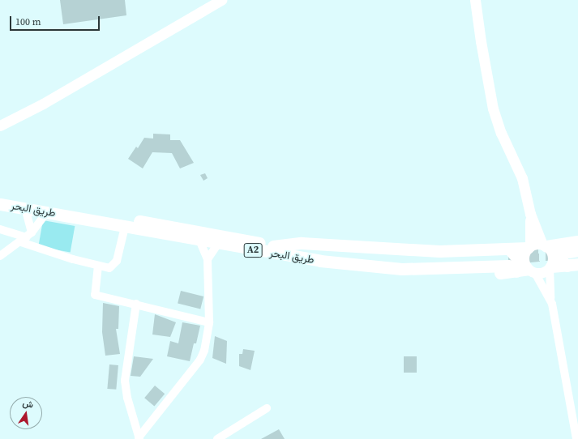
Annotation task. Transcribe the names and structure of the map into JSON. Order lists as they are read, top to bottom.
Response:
{
  "streets": {
    "highway": ["طريق البحر", "A2"]
  },
  "scale_bar": "100 m",
  "north": "top"
}
